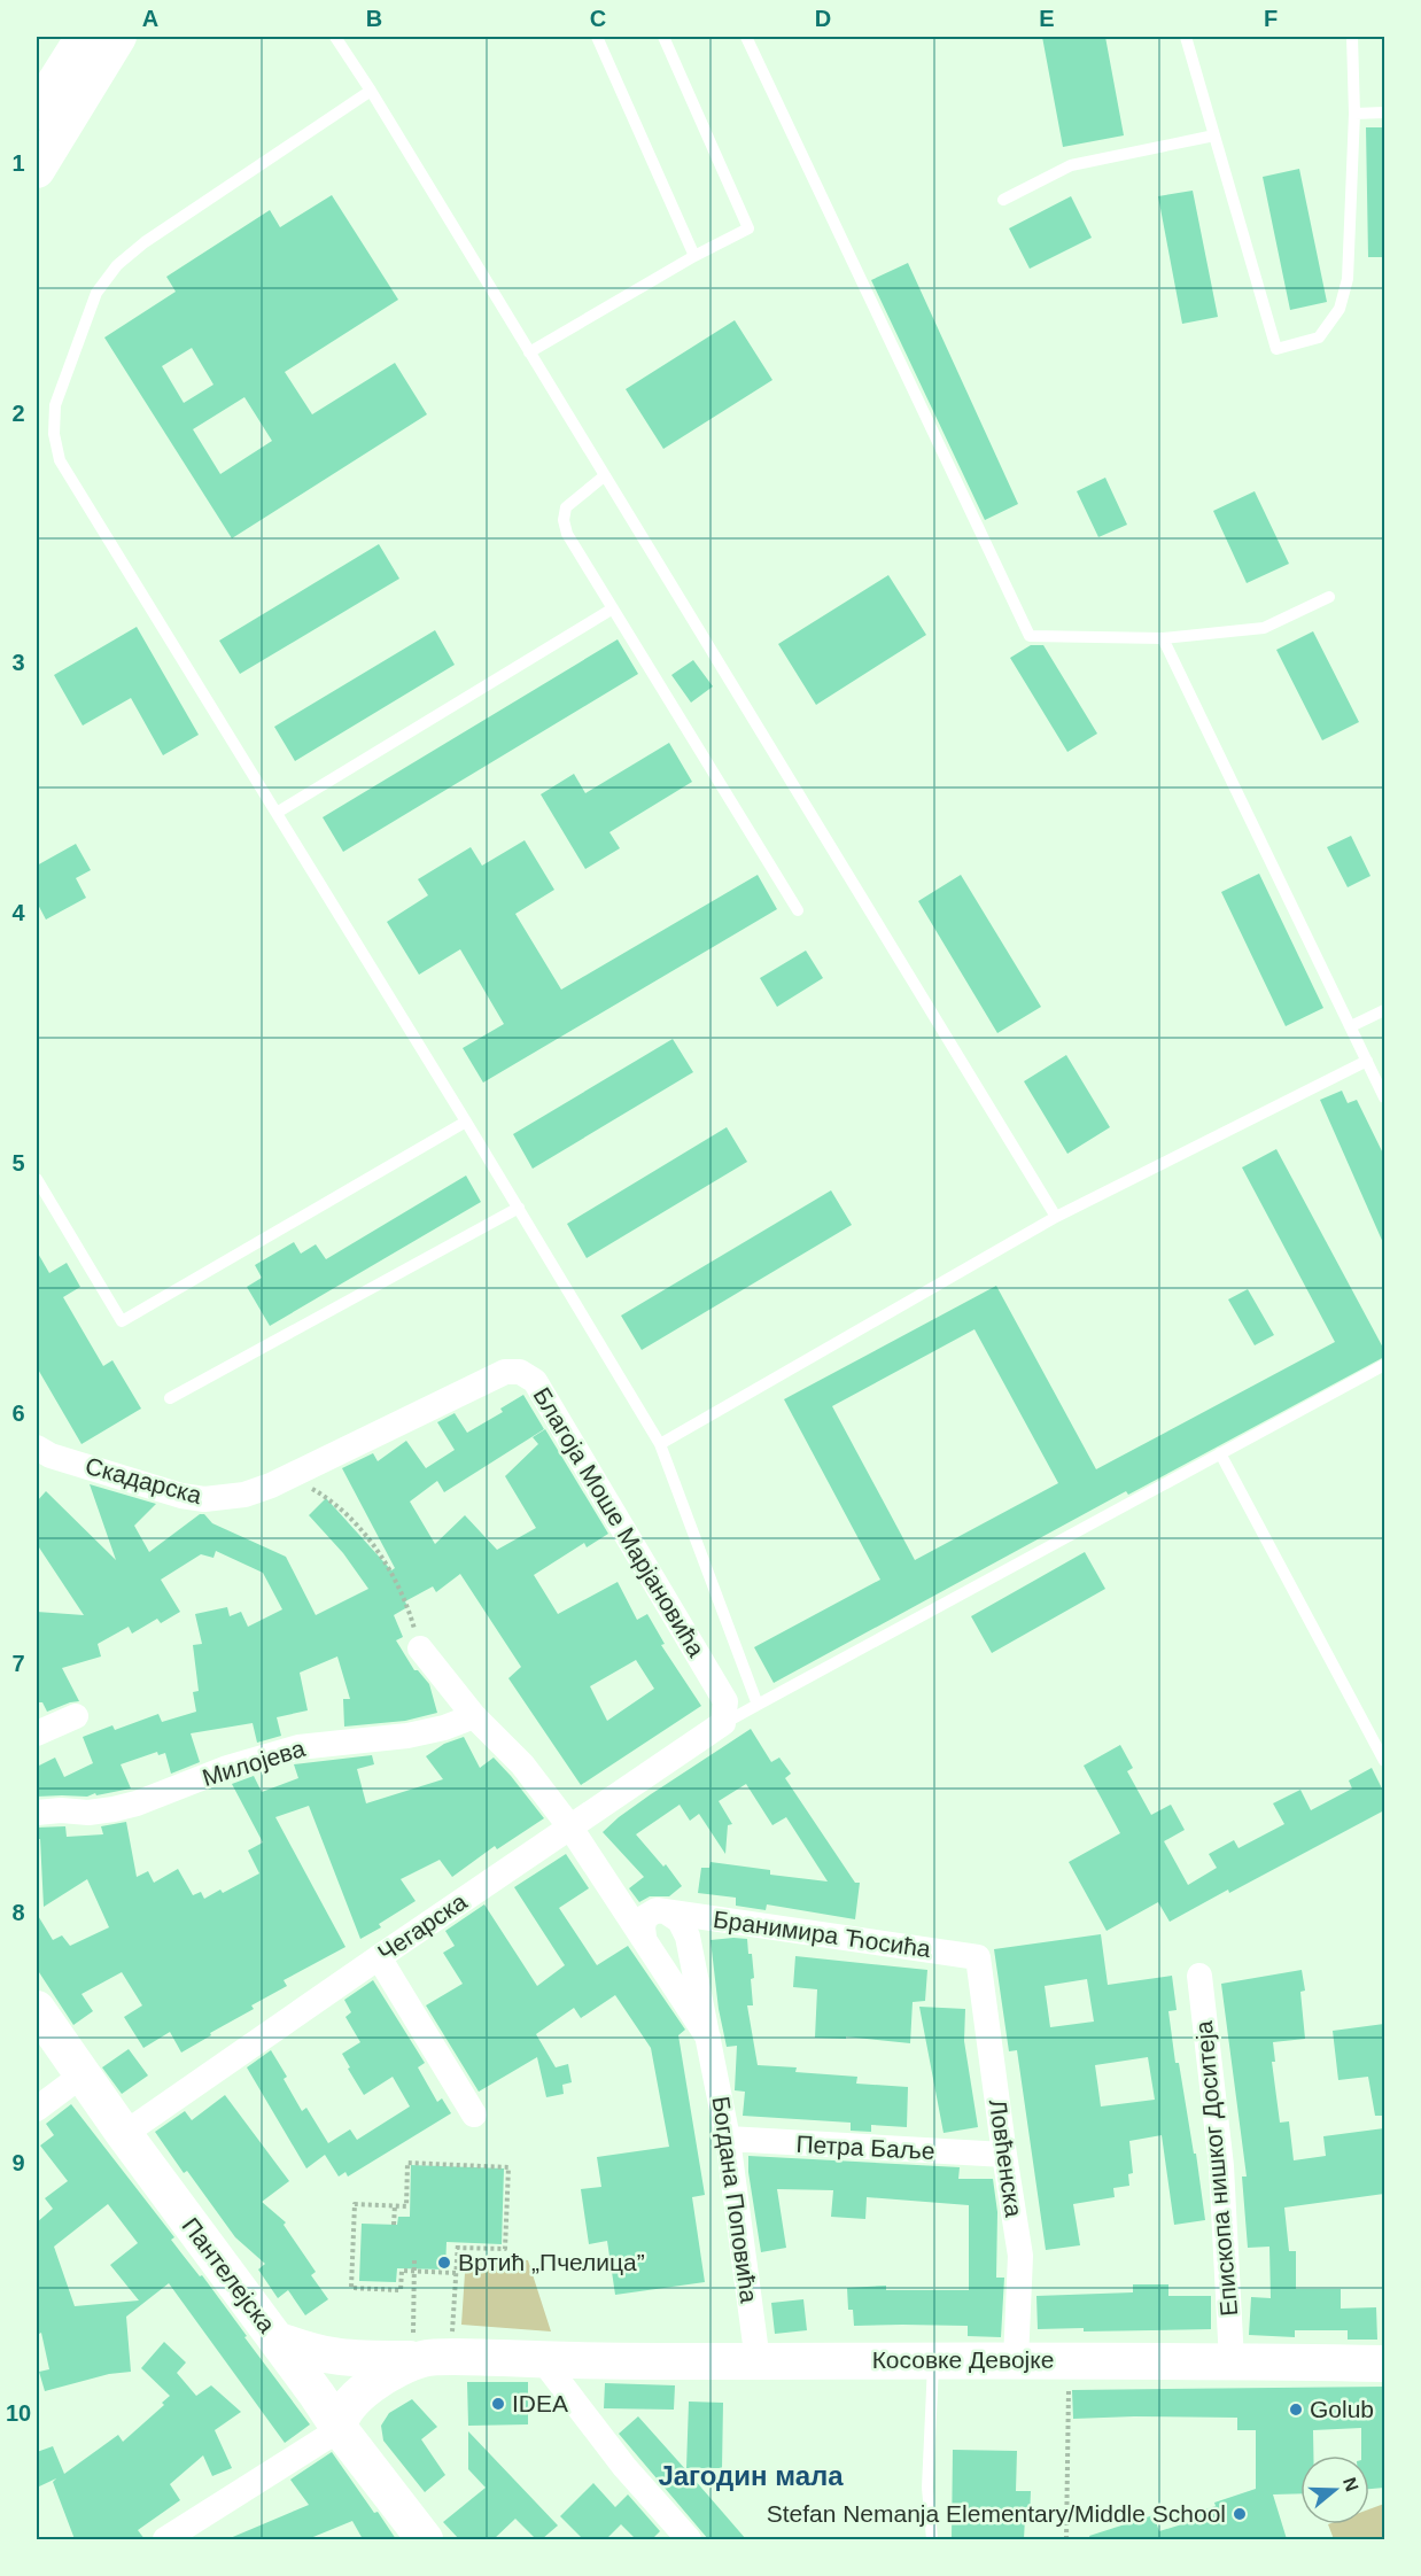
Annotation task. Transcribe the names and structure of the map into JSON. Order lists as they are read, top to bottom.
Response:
{
  "streets": {
    "street": [
      "Скадарска",
      "Благоја Моше Марјановића",
      "Милојева",
      "Чегарска",
      "Бранимира Ћосића",
      "Петра Баље",
      "Ловћенска",
      "Епископа нишког Доситеја",
      "Богдана Поповића",
      "Пантелејска",
      "Косовке Девојке"
    ]
  },
  "crossings": [
    ["Скадарска", "Благоја Моше Марјановића"],
    ["Благоја Моше Марјановића", "Чегарска"],
    ["Чегарска", "Богдана Поповића"],
    ["Чегарска", "Пантелејска"],
    ["Бранимира Ћосића", "Ловћенска"],
    ["Бранимира Ћосића", "Богдана Поповића"],
    ["Петра Баље", "Ловћенска"],
    ["Петра Баље", "Богдана Поповића"],
    ["Ловћенска", "Косовке Девојке"],
    ["Епископа нишког Доситеја", "Косовке Девојке"],
    ["Богдана Поповића", "Косовке Девојке"],
    ["Пантелејска", "Косовке Девојке"]
  ],
  "districts": ["Јагодин мала"],
  "places": [
    "Вртић „Пчелица”",
    "IDEA",
    "Golub",
    "Stefan Nemanja Elementary/Middle School"
  ],
  "north": "right",
  "grid": {
    "columns": [
      "A",
      "B",
      "C",
      "D",
      "E",
      "F"
    ],
    "rows": [
      "1",
      "2",
      "3",
      "4",
      "5",
      "6",
      "7",
      "8",
      "9",
      "10"
    ]
  }
}
